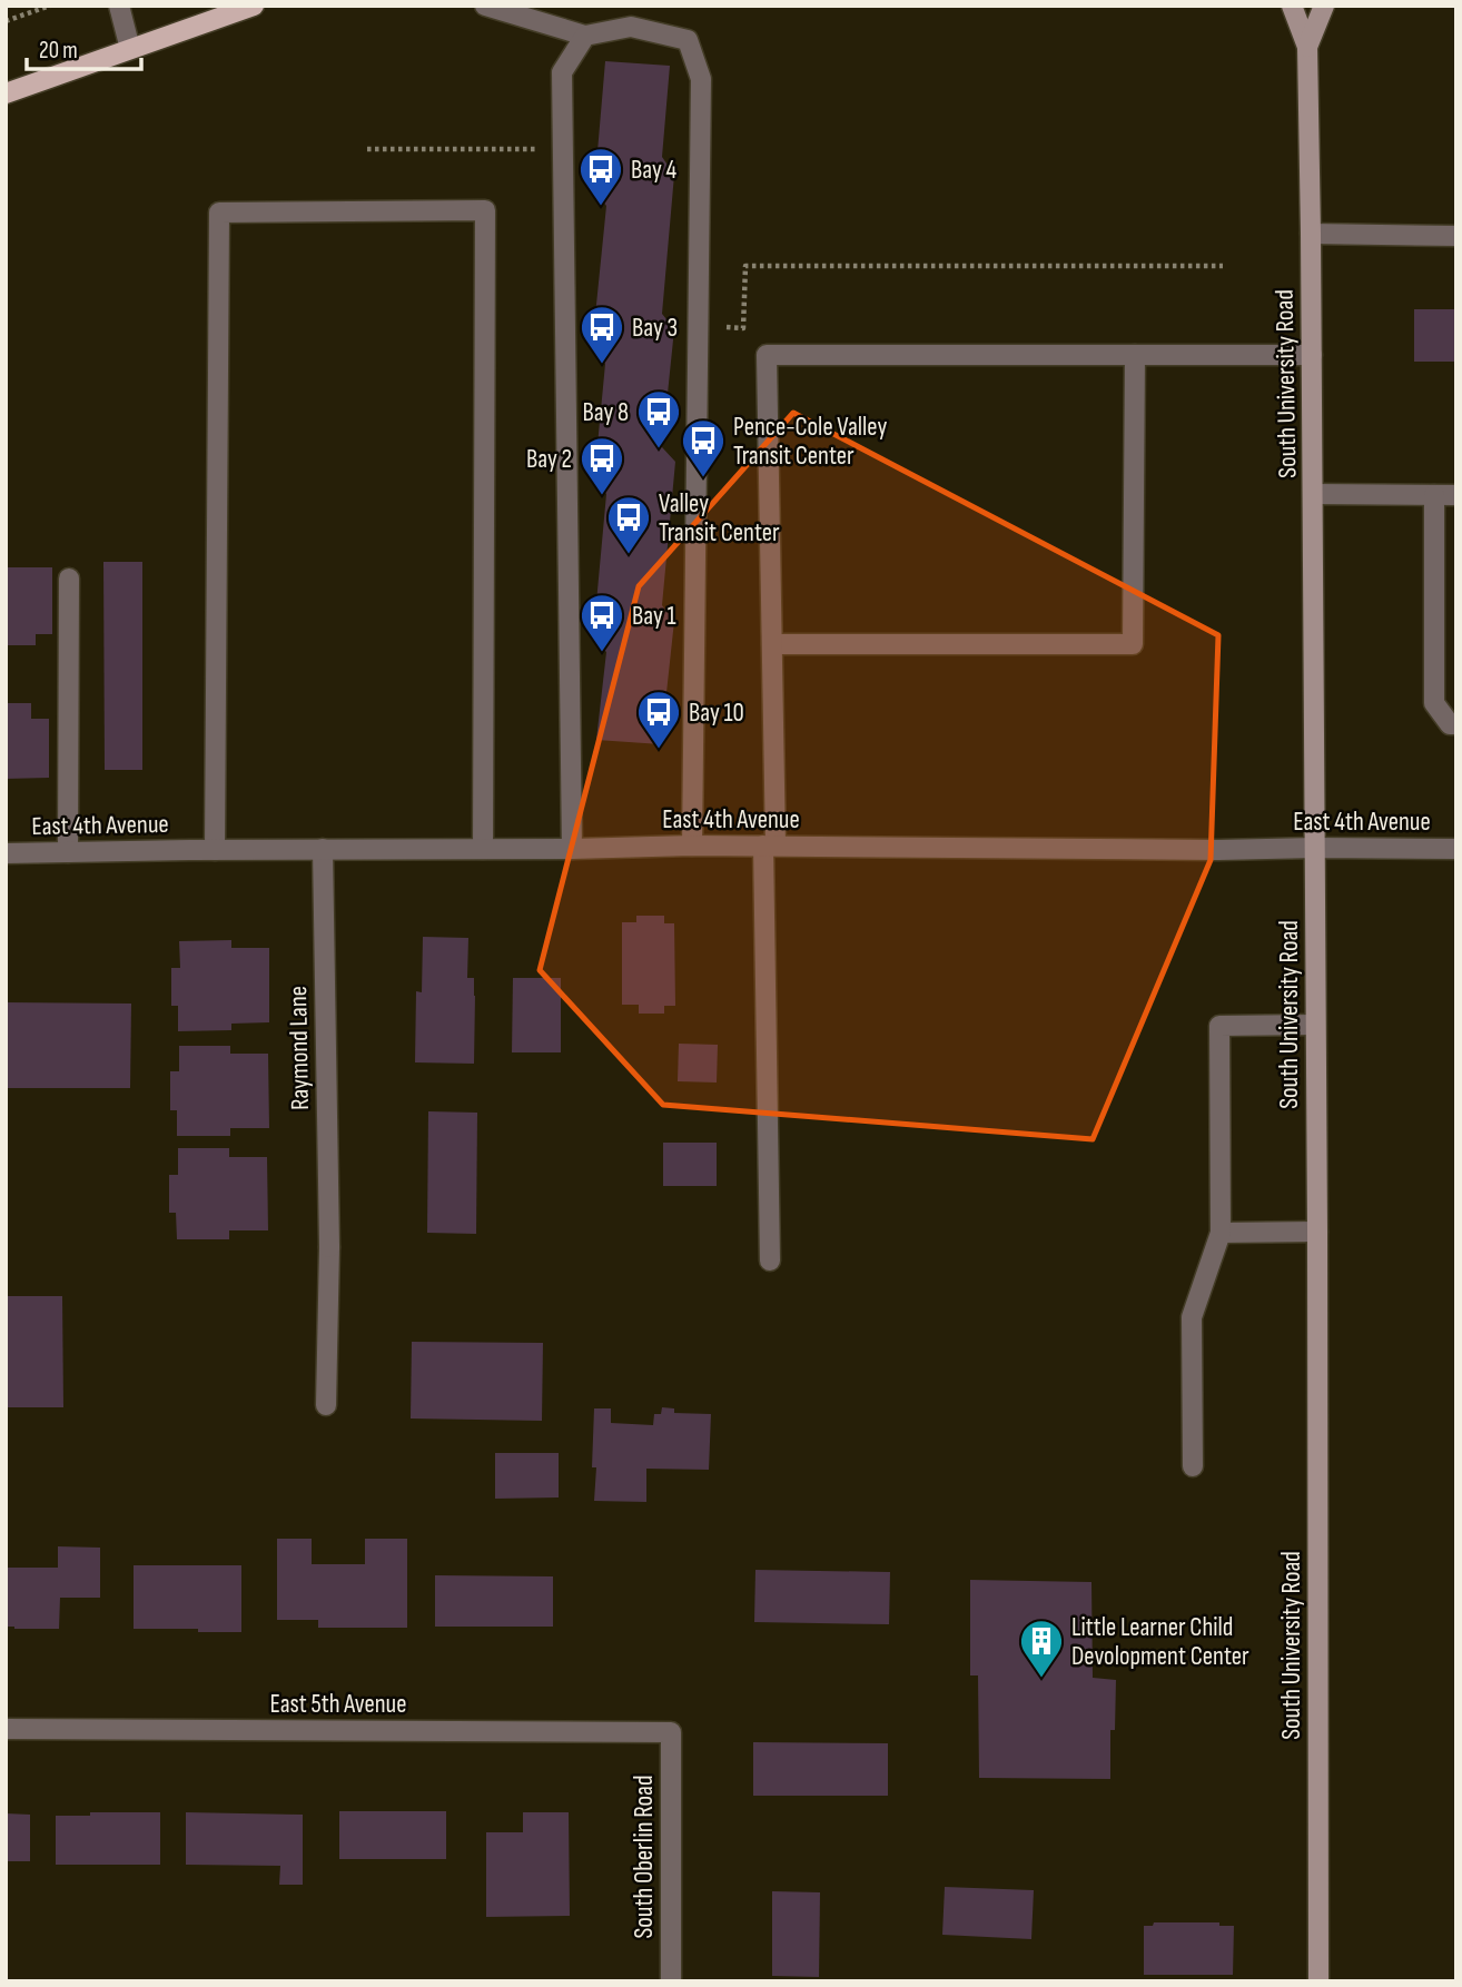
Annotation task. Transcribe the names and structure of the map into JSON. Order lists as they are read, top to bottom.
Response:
{
  "streets": {
    "main road": ["South University Road"],
    "street": [
      "East 4th Avenue",
      "Raymond Lane",
      "East 5th Avenue",
      "South Oberlin Road"
    ]
  },
  "crossings": [
    ["South University Road", "East 4th Avenue"],
    ["East 4th Avenue", "Raymond Lane"],
    ["East 5th Avenue", "South Oberlin Road"]
  ],
  "places": {
    "bus stop": [
      "Bay 4",
      "Bay 3",
      "Bay 8",
      "Pence-Cole Valley Transit Center",
      "Bay 2",
      "Valley Transit Center",
      "Bay 1",
      "Bay 10"
    ],
    "building": ["Little Learner Child Devolopment Center"]
  },
  "scale_bar": "20 m"
}
